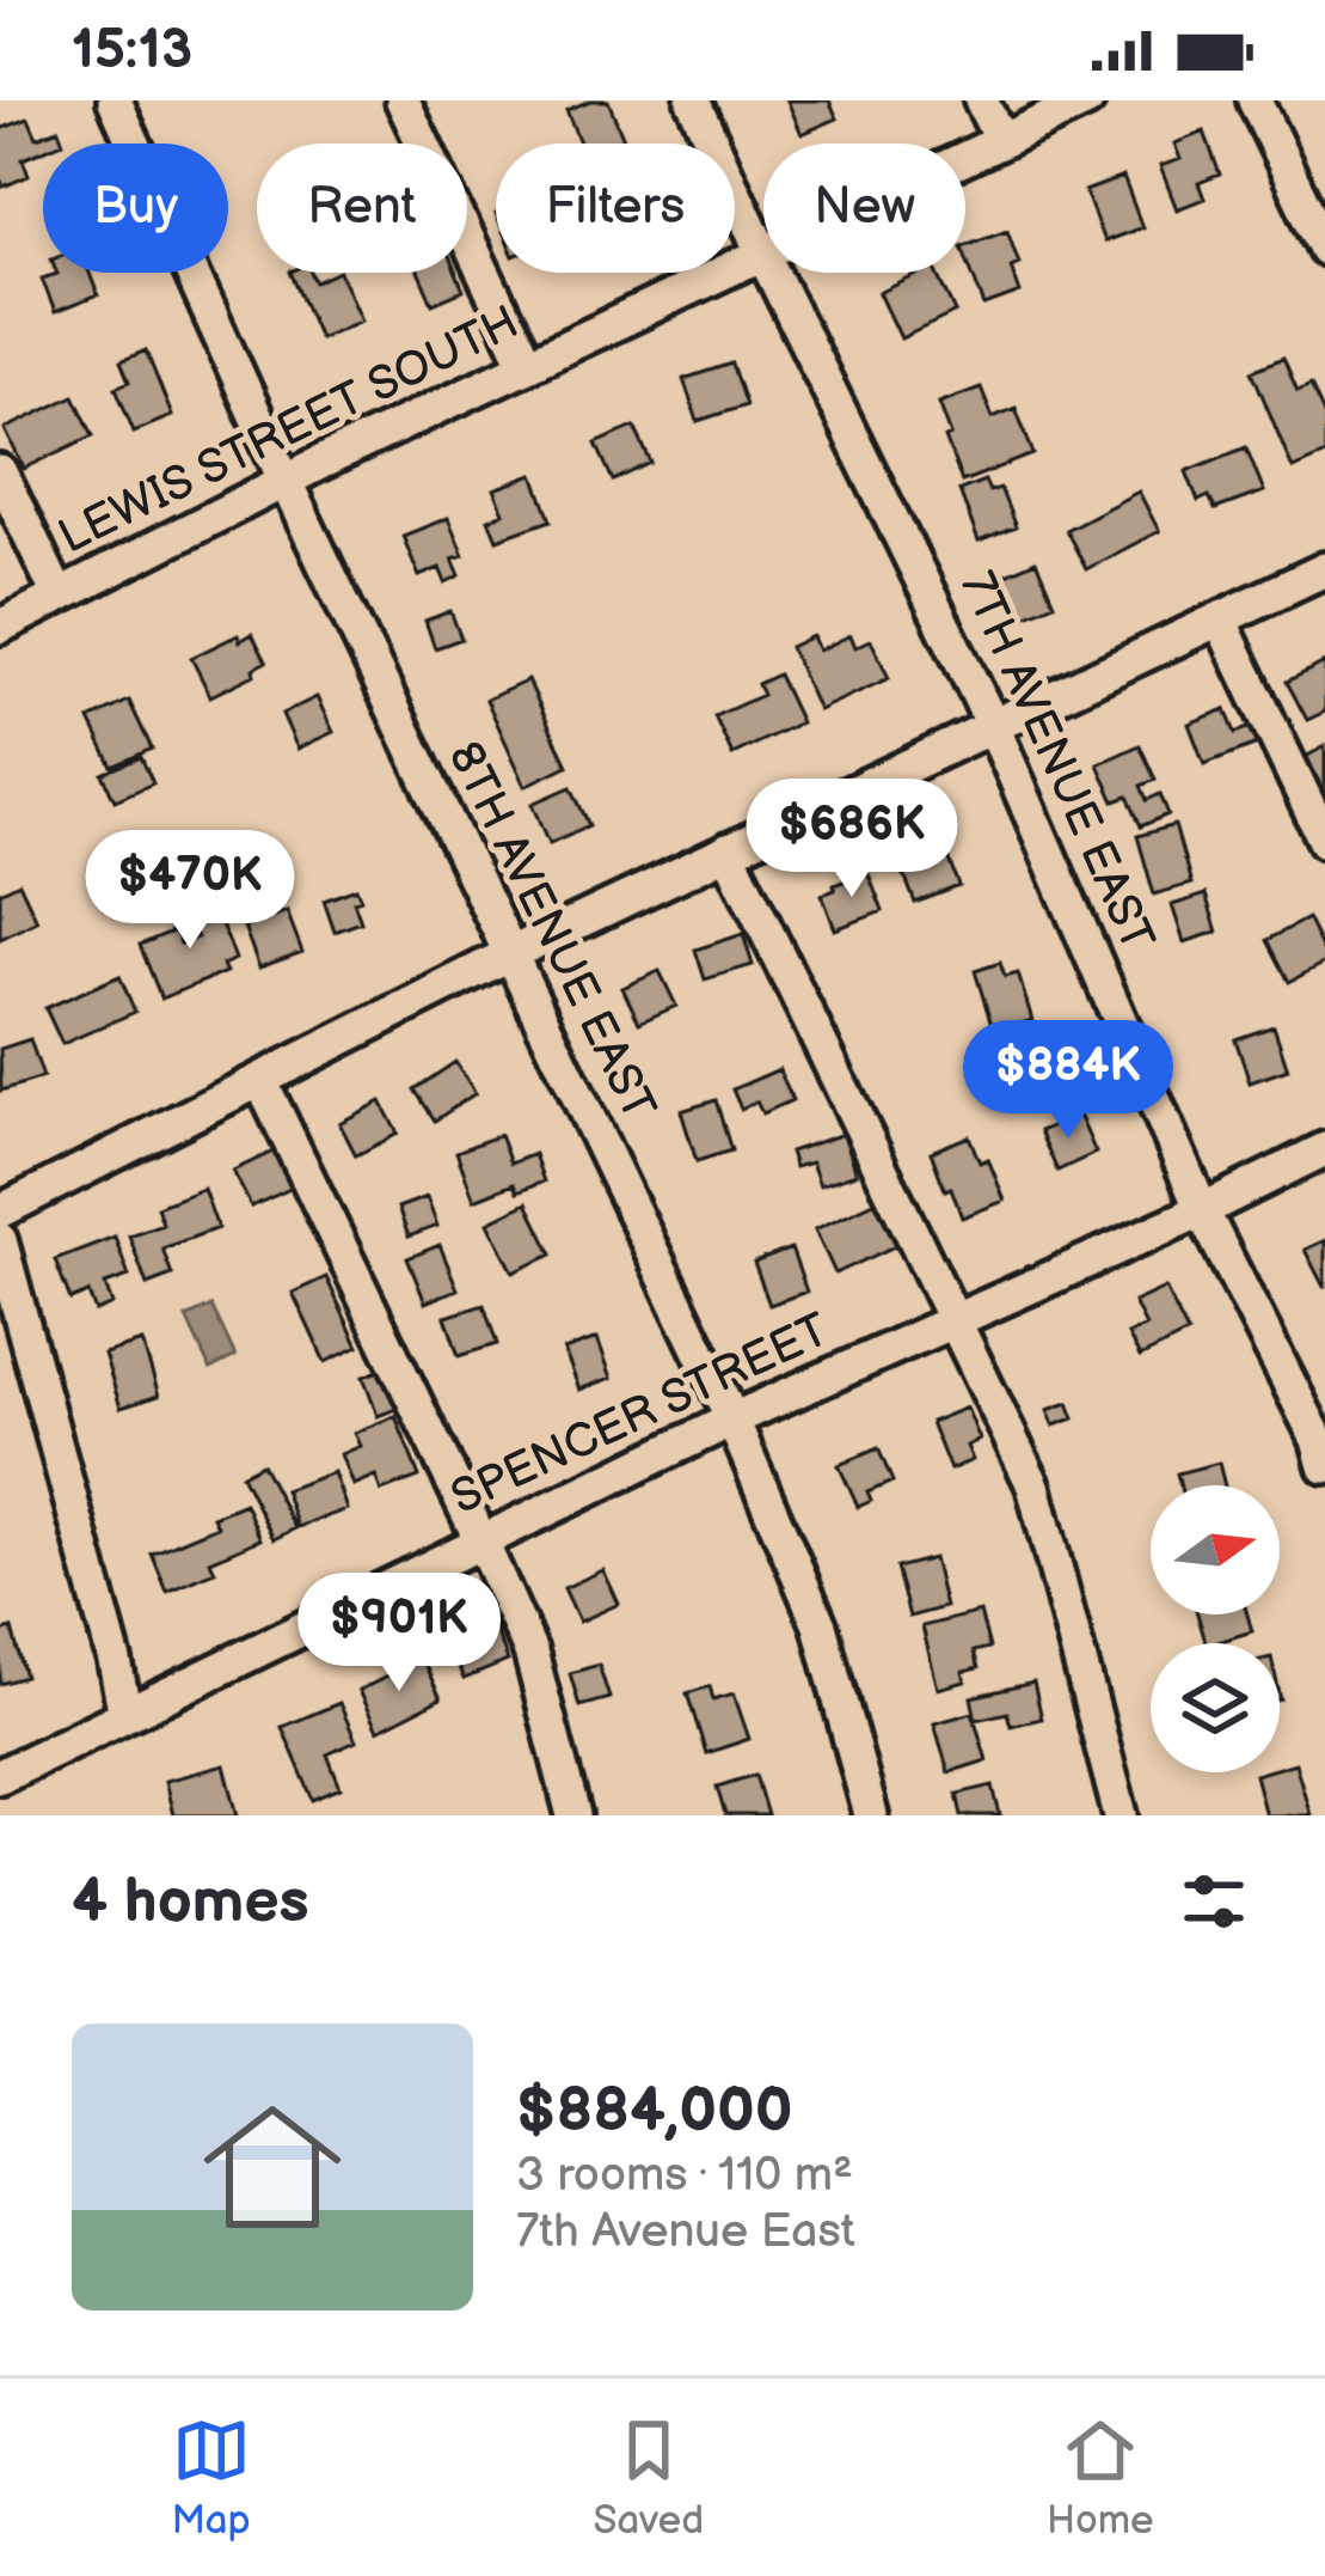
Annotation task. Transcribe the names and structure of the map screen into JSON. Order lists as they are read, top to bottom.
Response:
{
  "streets": {
    "street": [
      "LEWIS STREET SOUTH",
      "7TH AVENUE EAST",
      "8TH AVENUE EAST",
      "SPENCER STREET"
    ]
  },
  "crossings": [
    ["LEWIS STREET SOUTH", "7TH AVENUE EAST"],
    ["LEWIS STREET SOUTH", "8TH AVENUE EAST"],
    ["7TH AVENUE EAST", "SPENCER STREET"],
    ["8TH AVENUE EAST", "SPENCER STREET"]
  ],
  "north": "right",
  "page": {
    "status": "15:13",
    "chip": [
      "Buy",
      "Rent",
      "Filters",
      "New"
    ],
    "price": [
      "$686K",
      "$470K",
      "$884K",
      "$901K"
    ],
    "heading": "4 homes",
    "list": [
      {
        "name": "$884,000",
        "note": "3 rooms · 110 m² · 7th Avenue East"
      }
    ],
    "tabs": ["Map", "Saved", "Home"]
  }
}
